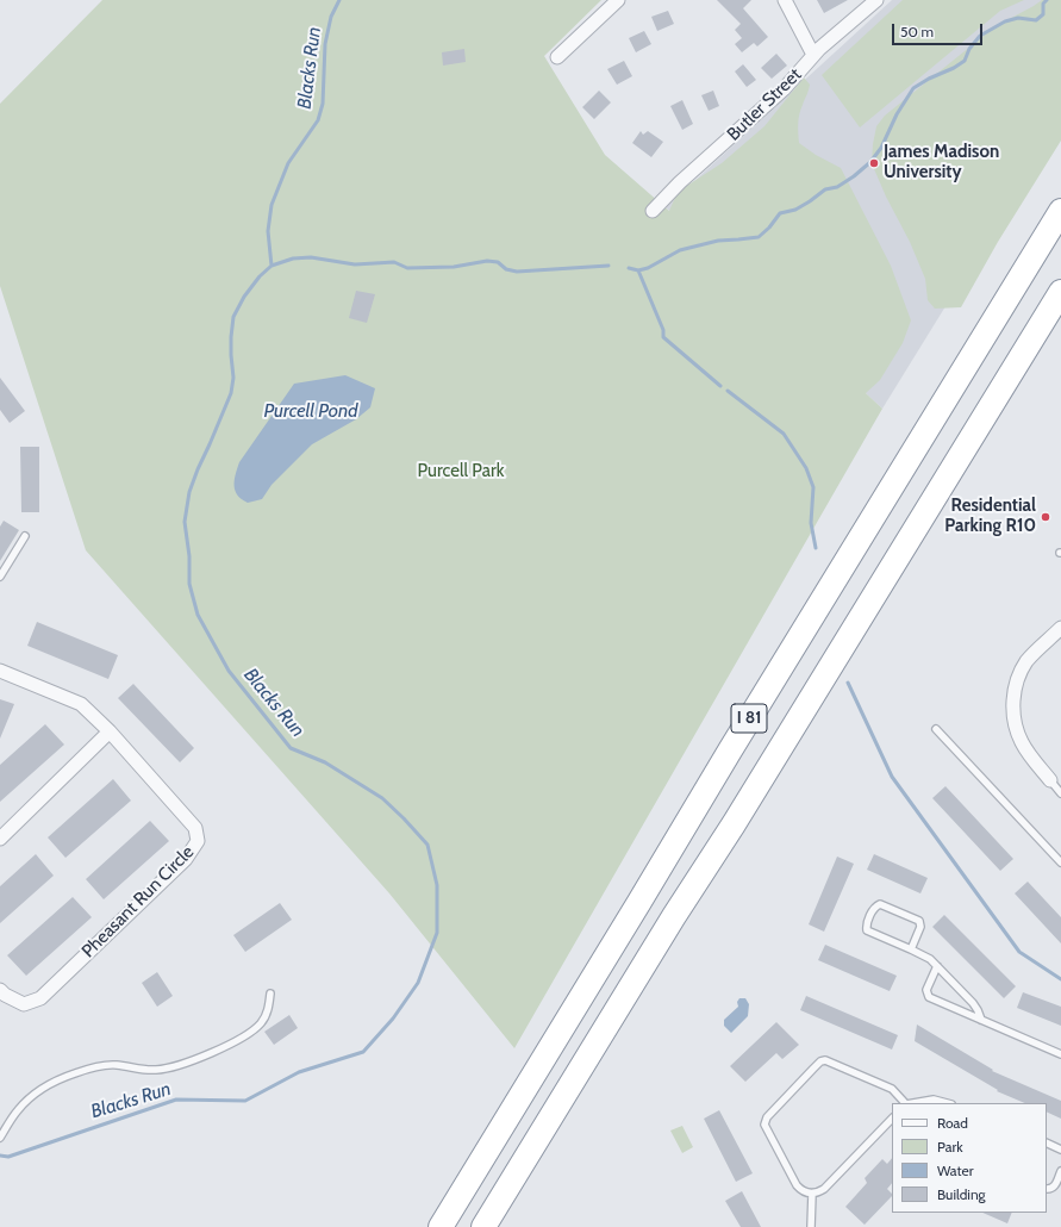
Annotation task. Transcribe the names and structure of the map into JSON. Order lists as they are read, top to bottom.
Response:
{
  "streets": {
    "highway": ["I 81"],
    "street": ["Butler Street", "Pheasant Run Circle"]
  },
  "water": ["Blacks Run", "Purcell Pond"],
  "parks": ["Purcell Park"],
  "places": ["James Madison University", "Residential Parking R10"],
  "legend": [
    "Road",
    "Park",
    "Water",
    "Building"
  ],
  "scale_bar": "50 m"
}
